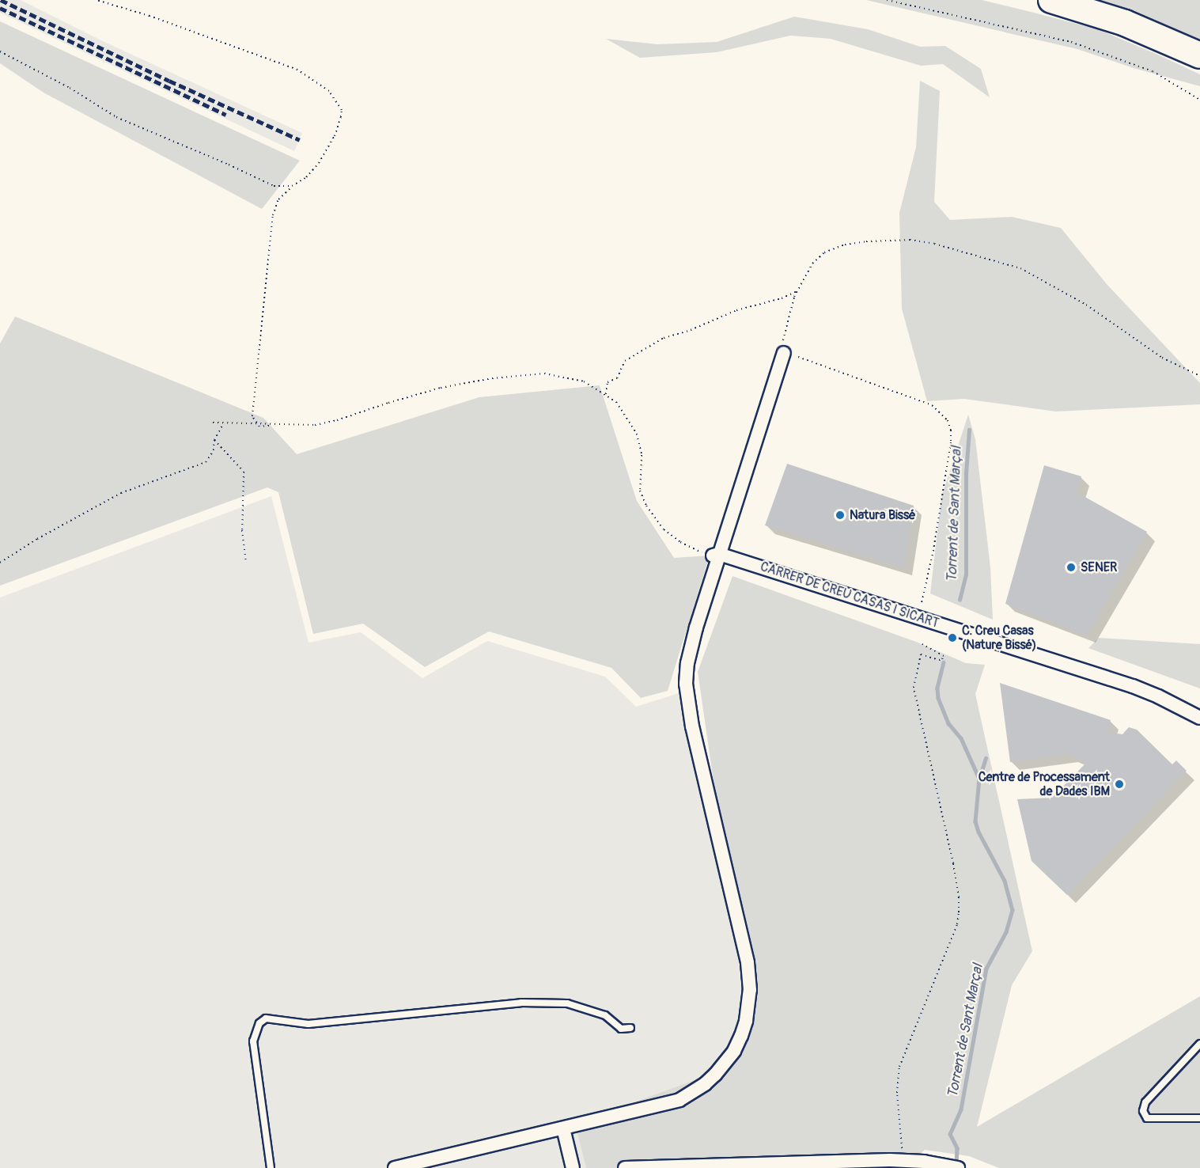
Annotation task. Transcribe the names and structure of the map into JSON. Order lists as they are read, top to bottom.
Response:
{
  "streets": {
    "street": ["CARRER DE CREU CASAS I SICART"]
  },
  "water": ["Torrent de Sant Marçal"],
  "places": [
    "Natura Bissé",
    "SENER",
    "C. Creu Casas (Nature Bissé)",
    "Centre de Processament de Dades IBM"
  ]
}
